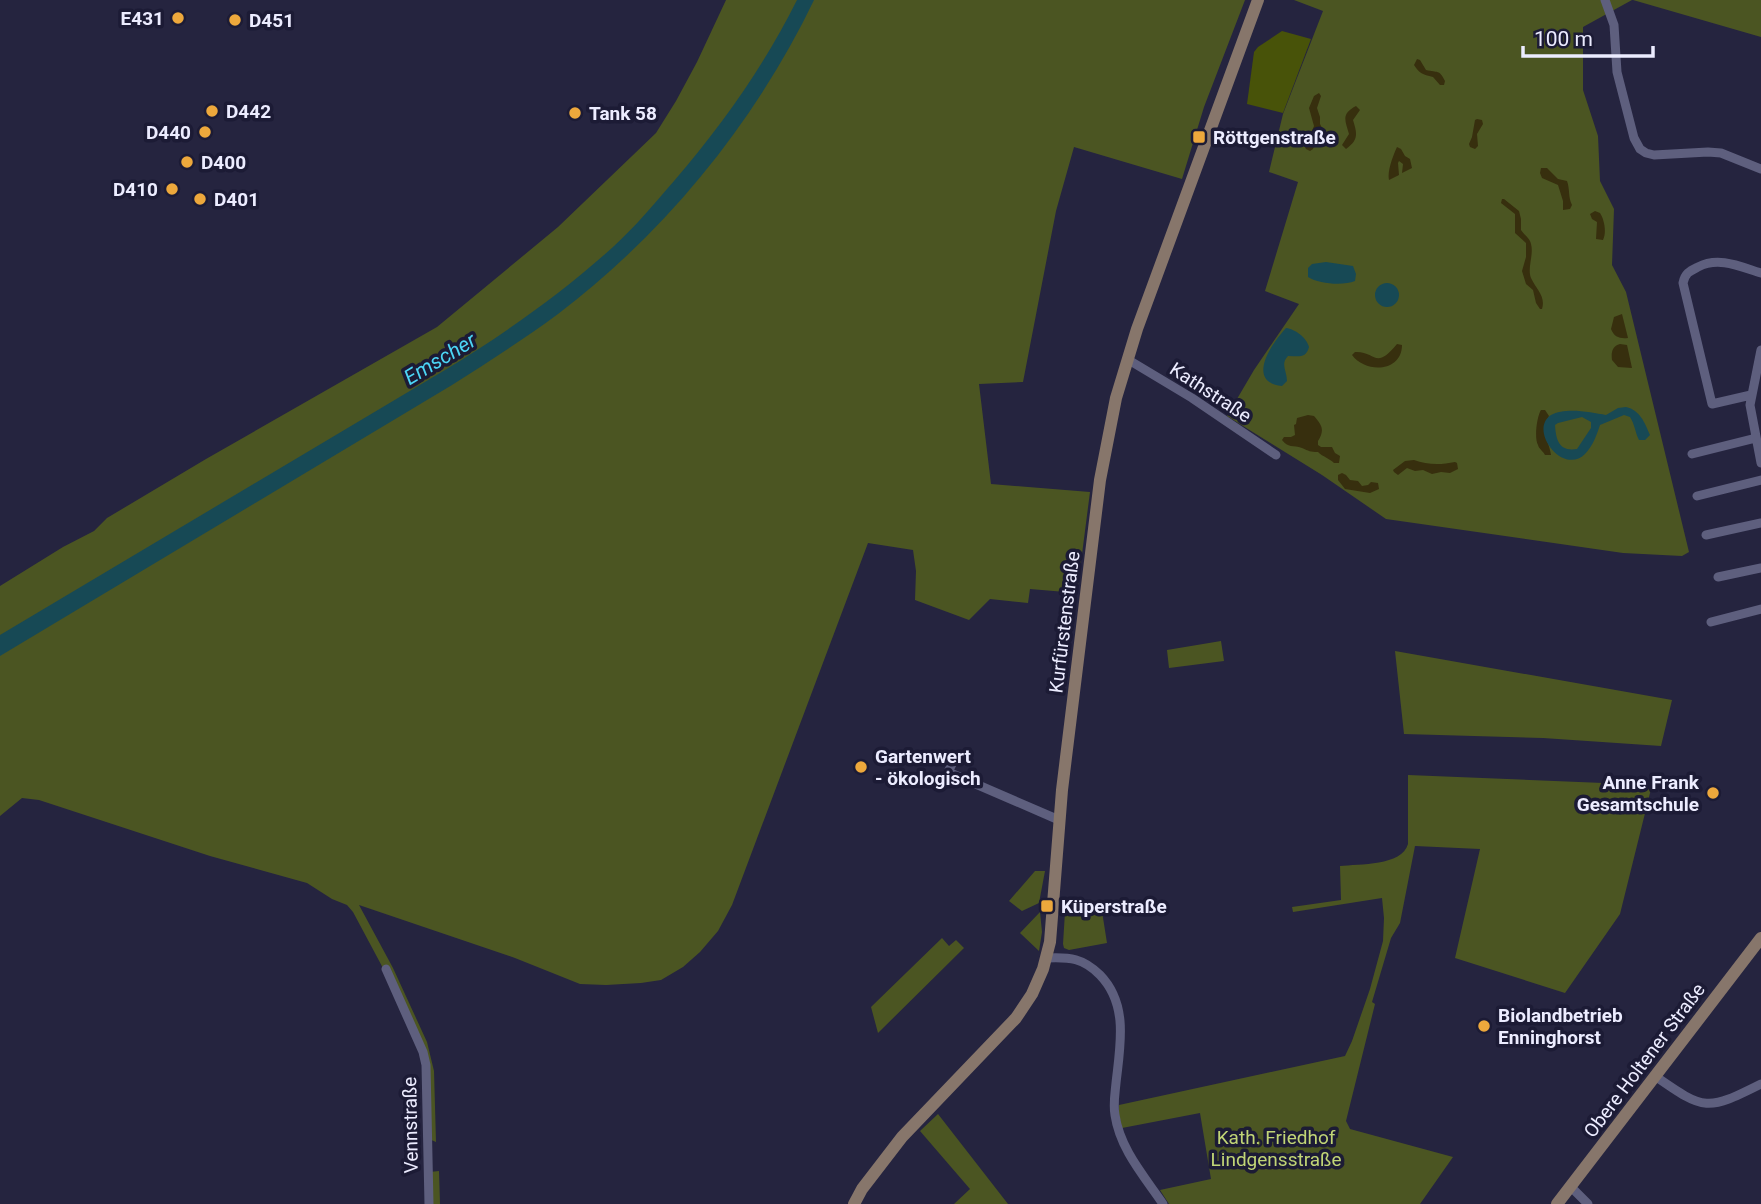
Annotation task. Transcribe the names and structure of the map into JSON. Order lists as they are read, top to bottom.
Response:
{
  "streets": {
    "main road": ["Kurfürstenstraße", "Obere Holtener Straße"],
    "street": ["Kathstraße", "Vennstraße"]
  },
  "crossings": [
    ["Kathstraße", "Kurfürstenstraße"]
  ],
  "water": ["Emscher"],
  "parks": ["Kath. Friedhof Lindgensstraße"],
  "places": {
    "other": [
      "E431",
      "D451",
      "D442",
      "Tank 58",
      "D440",
      "D400",
      "D410",
      "D401",
      "Gartenwert - ökologisch",
      "Anne Frank Gesamtschule",
      "Biolandbetrieb Enninghorst"
    ],
    "transit": ["Röttgenstraße", "Küperstraße"]
  },
  "scale_bar": "100 m"
}
